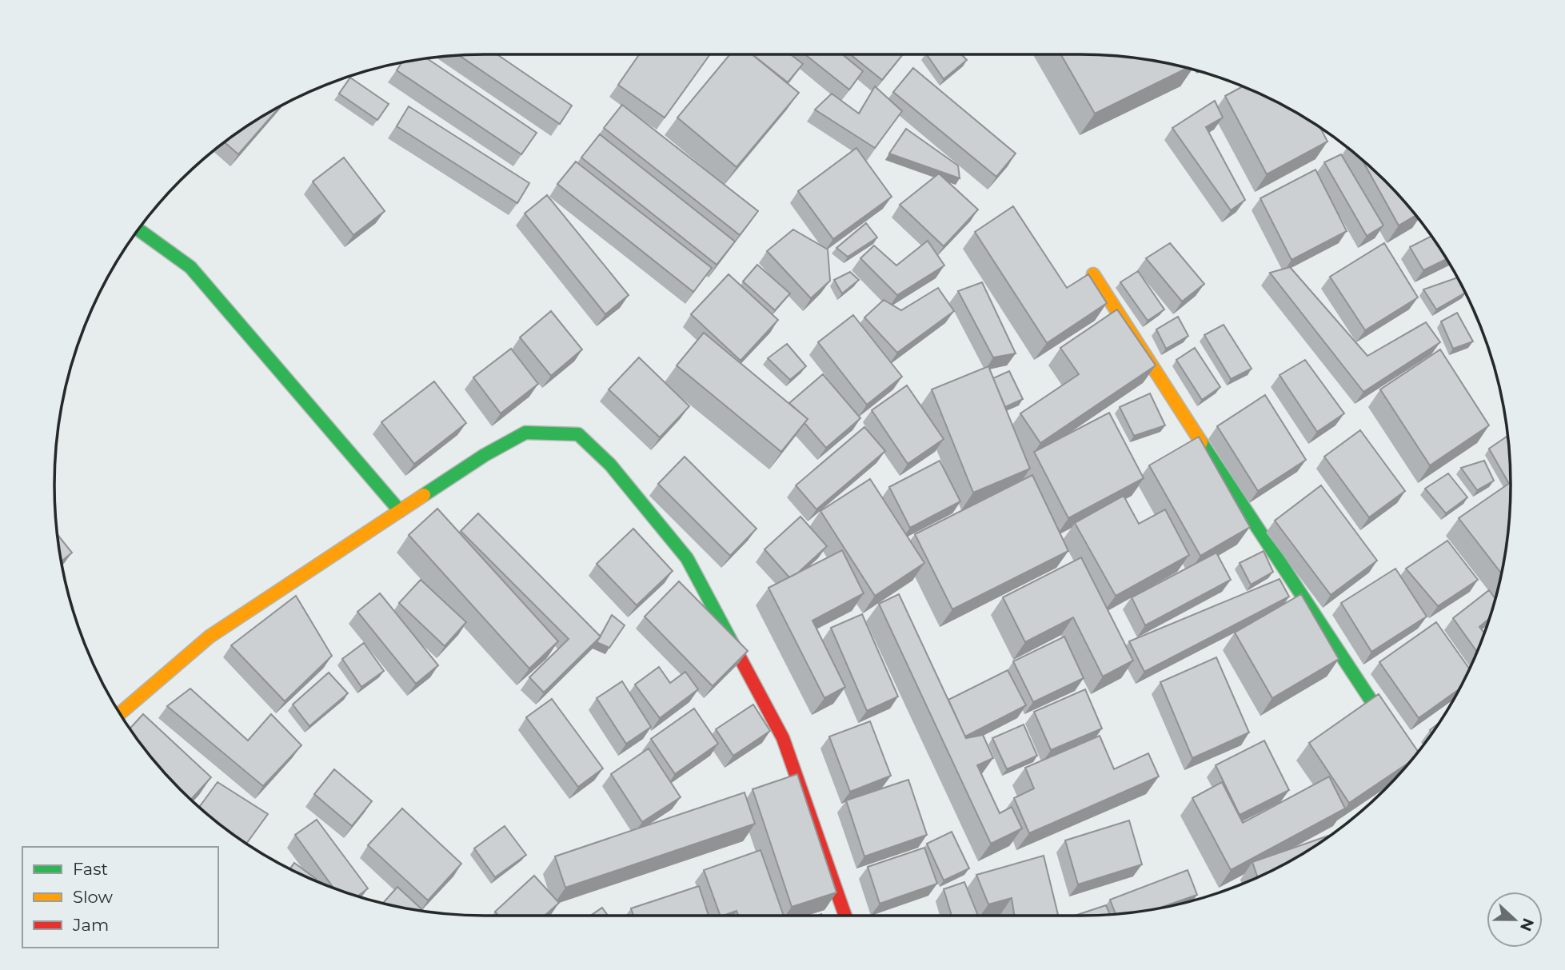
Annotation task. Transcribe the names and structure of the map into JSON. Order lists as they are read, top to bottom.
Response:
{
  "legend": ["Fast", "Slow", "Jam"],
  "north": "right"
}
